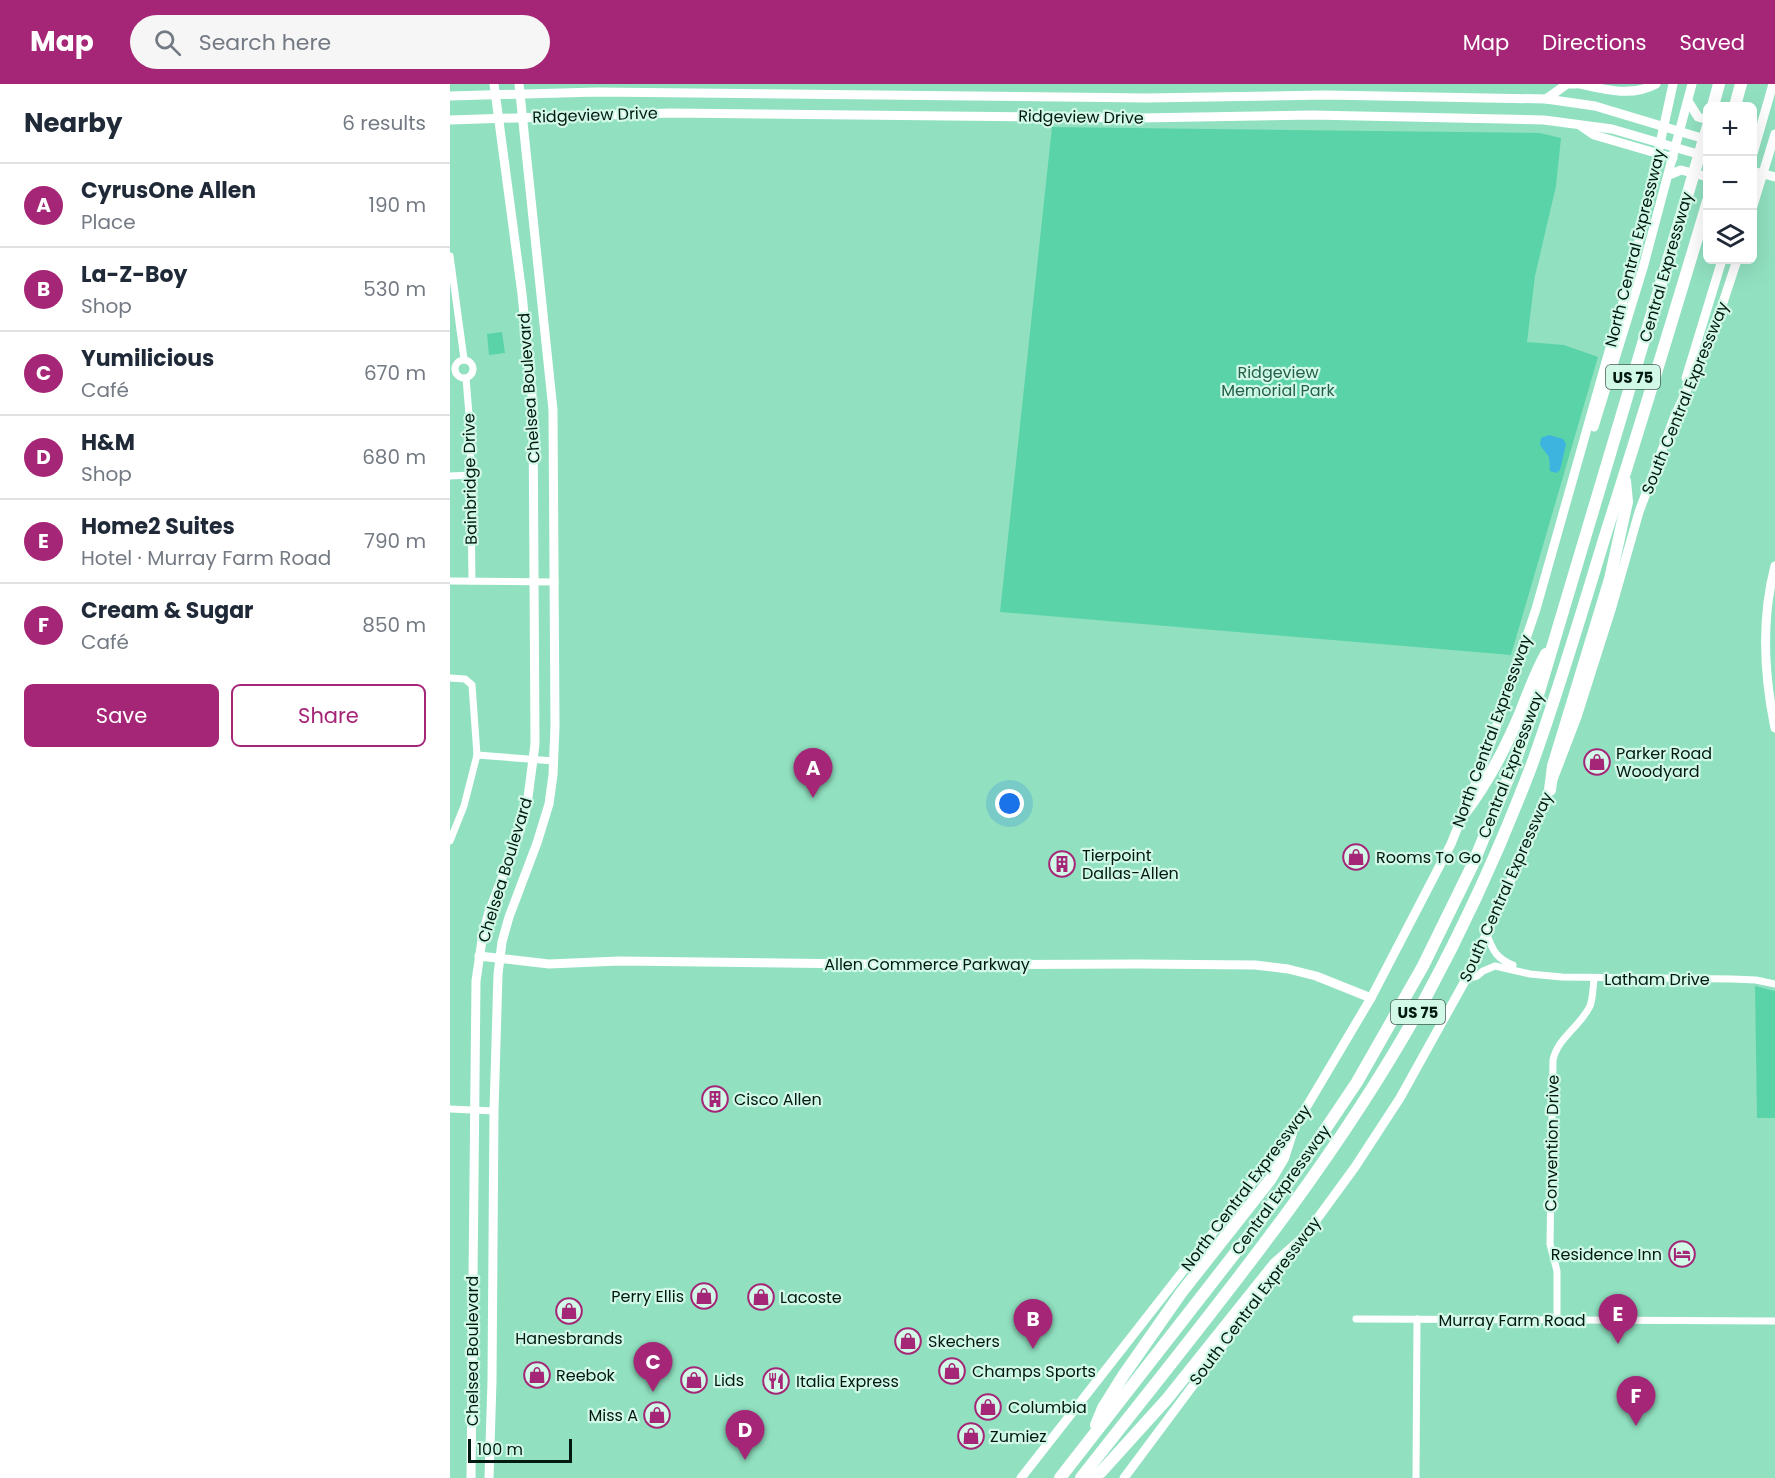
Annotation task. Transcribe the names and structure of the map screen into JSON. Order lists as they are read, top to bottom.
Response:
{
  "streets": {
    "highway": ["Central Expressway", "US 75"],
    "main road": [
      "Ridgeview Drive",
      "North Central Expressway",
      "Chelsea Boulevard",
      "South Central Expressway",
      "Allen Commerce Parkway"
    ],
    "street": [
      "Bainbridge Drive",
      "Latham Drive",
      "Convention Drive",
      "Murray Farm Road"
    ]
  },
  "crossings": [
    ["Ridgeview Drive", "Chelsea Boulevard"],
    ["North Central Expressway", "Allen Commerce Parkway"],
    ["Chelsea Boulevard", "Allen Commerce Parkway"],
    ["South Central Expressway", "Latham Drive"],
    ["Latham Drive", "Convention Drive"],
    ["Convention Drive", "Murray Farm Road"]
  ],
  "parks": ["Ridgeview Memorial Park"],
  "places": {
    "shop": [
      "Parker Road Woodyard",
      "Rooms To Go",
      "Perry Ellis",
      "Lacoste",
      "Hanesbrands",
      "Skechers",
      "Champs Sports",
      "Reebok",
      "Lids",
      "Columbia",
      "Miss A",
      "Zumiez"
    ],
    "building": ["Tierpoint Dallas-Allen", "Cisco Allen"],
    "hotel": ["Residence Inn"],
    "restaurant": ["Italia Express"]
  },
  "scale_bar": "100 m",
  "page": {
    "header": "Map",
    "search": "Search here",
    "nav": ["Map", "Directions", "Saved"],
    "heading": ["Nearby", "6 results"],
    "map_buttons": ["+", "−"],
    "list": [
      {
        "mark": "A",
        "name": "CyrusOne Allen",
        "note": "Place",
        "value": "190 m"
      },
      {
        "mark": "B",
        "name": "La-Z-Boy",
        "note": "Shop",
        "value": "530 m"
      },
      {
        "mark": "C",
        "name": "Yumilicious",
        "note": "Café",
        "value": "670 m"
      },
      {
        "mark": "D",
        "name": "H&M",
        "note": "Shop",
        "value": "680 m"
      },
      {
        "mark": "E",
        "name": "Home2 Suites",
        "note": "Hotel · Murray Farm Road",
        "value": "790 m"
      },
      {
        "mark": "F",
        "name": "Cream & Sugar",
        "note": "Café",
        "value": "850 m"
      }
    ],
    "buttons": ["Save", "Share"],
    "pins": [
      "A",
      "E",
      "B",
      "C",
      "F",
      "D"
    ],
    "scale": "100 m"
  }
}
